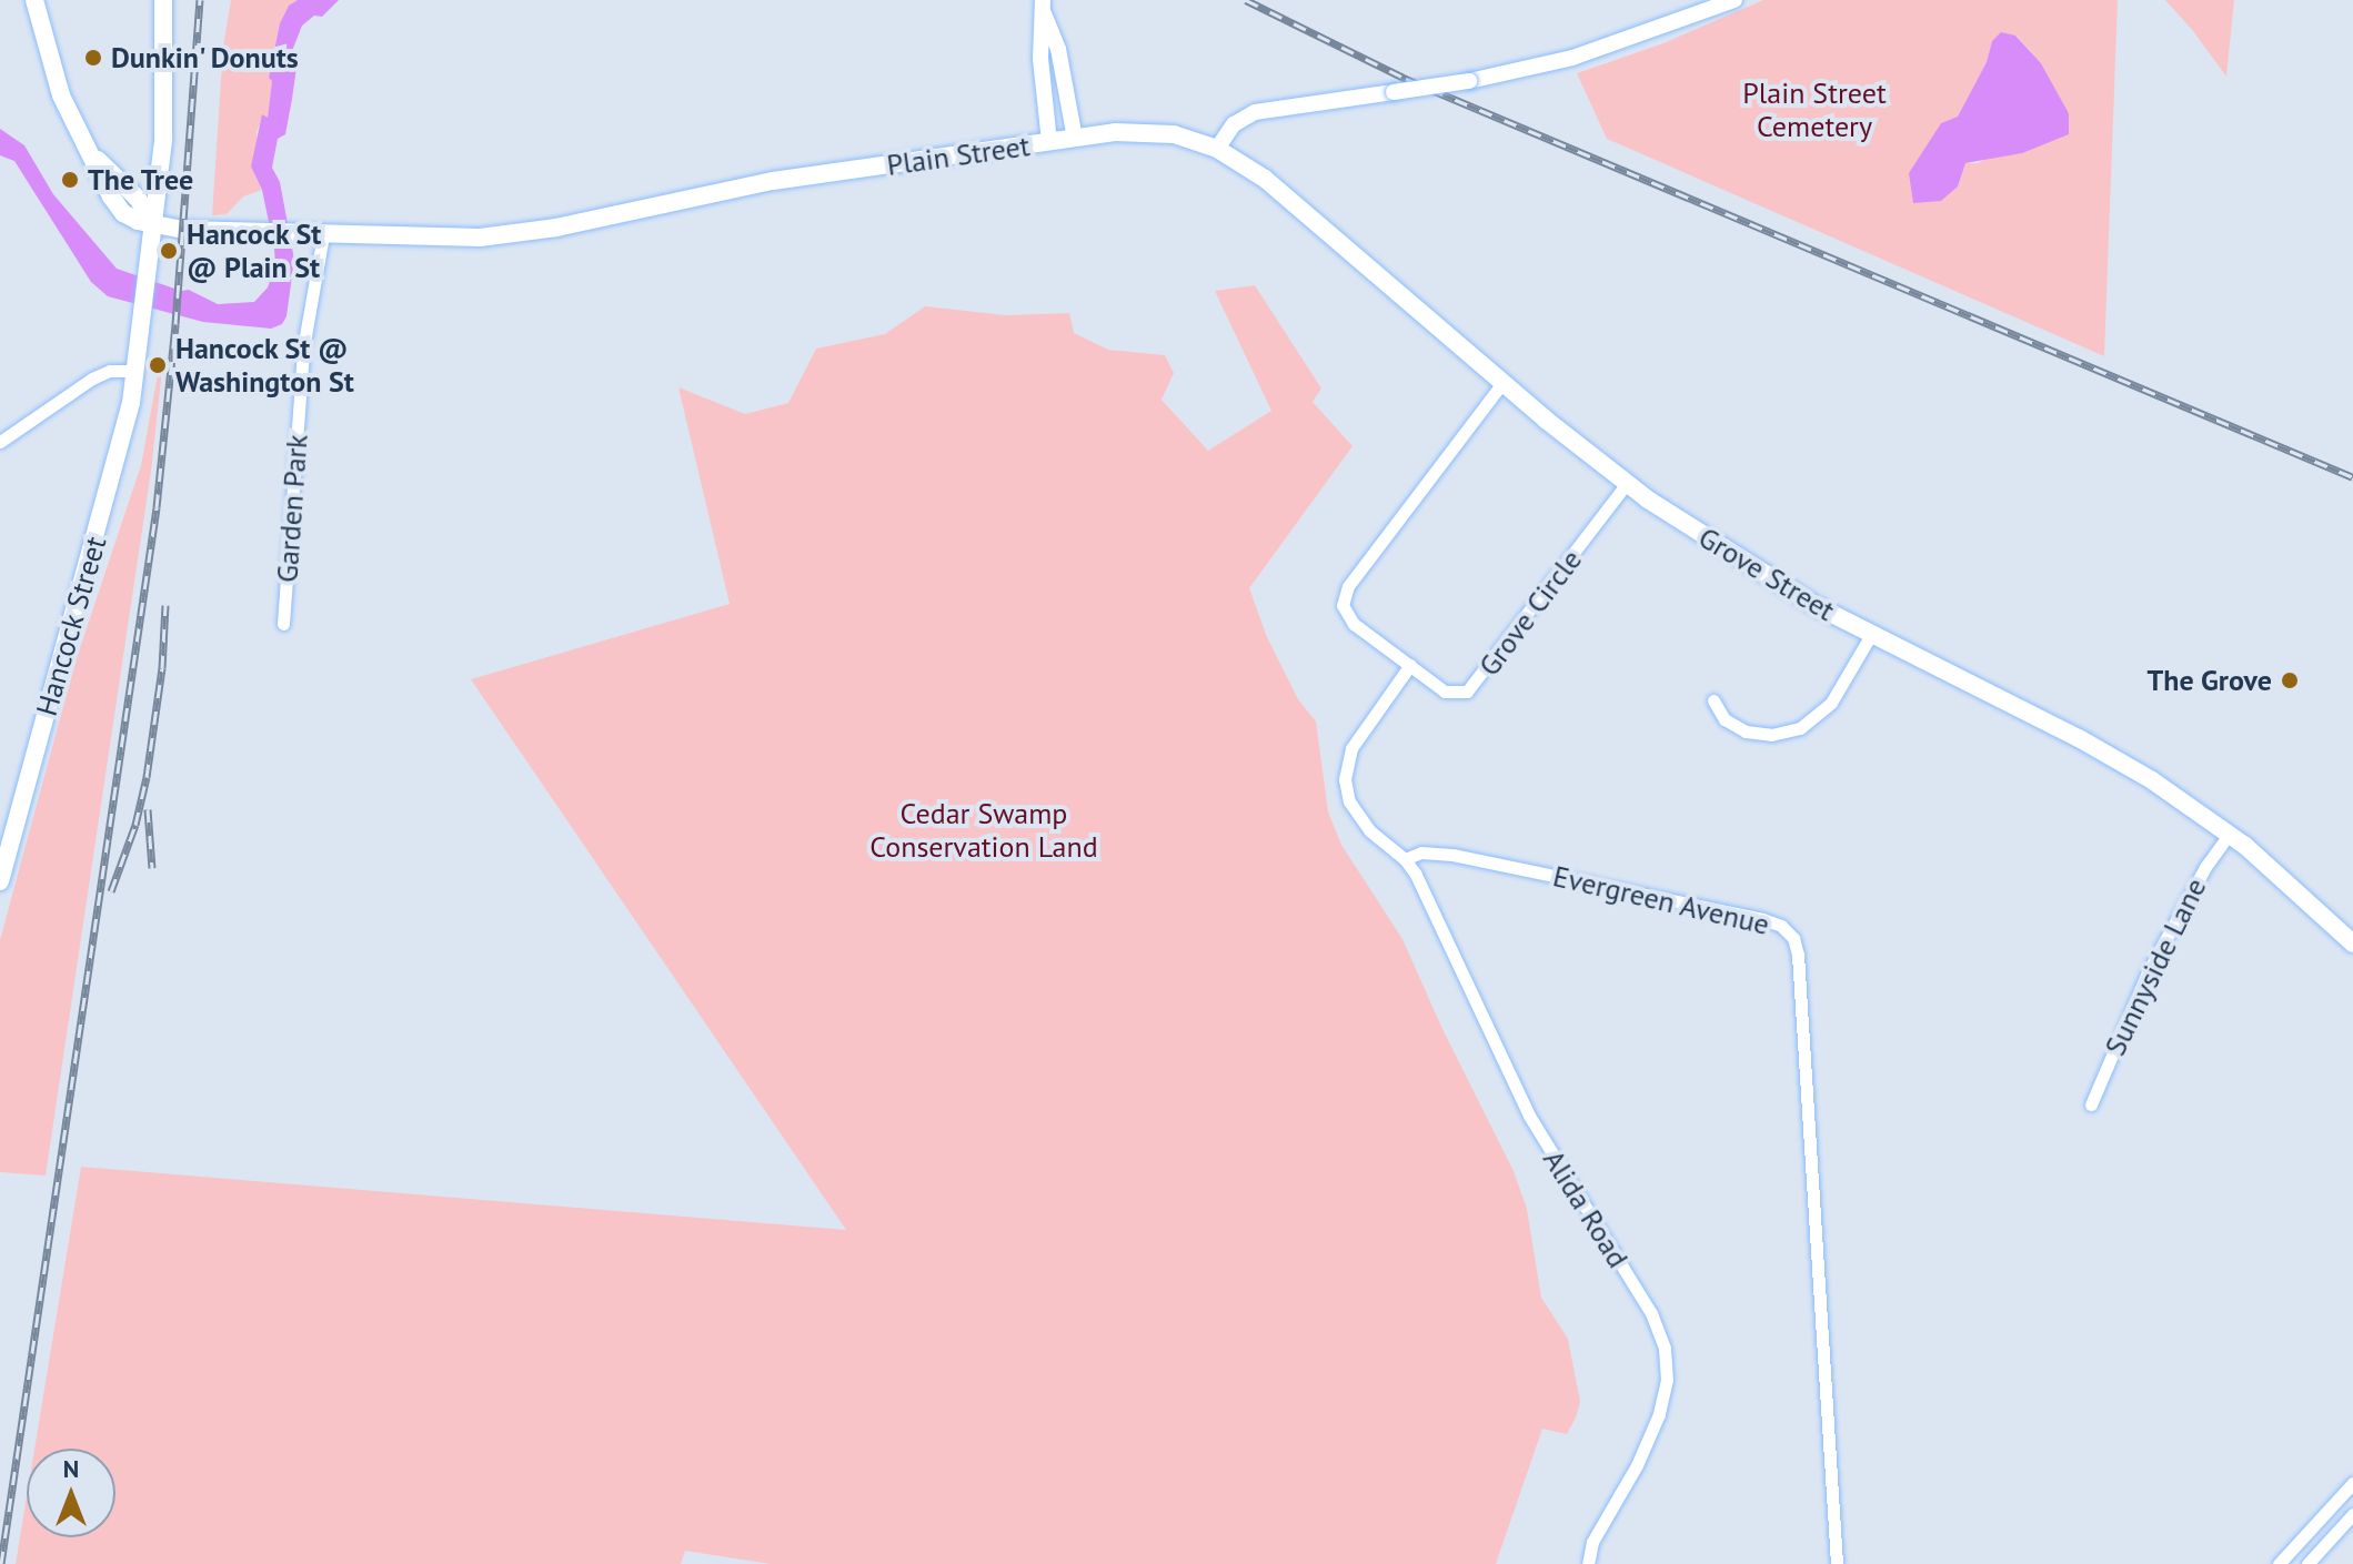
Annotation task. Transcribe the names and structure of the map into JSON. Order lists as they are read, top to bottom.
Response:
{
  "streets": {
    "main road": ["Plain Street", "Grove Street", "Hancock Street"],
    "street": [
      "Garden Park",
      "Grove Circle",
      "Evergreen Avenue",
      "Sunnyside Lane",
      "Alida Road"
    ]
  },
  "crossings": [
    ["Plain Street", "Garden Park"],
    ["Plain Street", "Grove Street"],
    ["Plain Street", "Hancock Street"],
    ["Grove Street", "Grove Circle"],
    ["Grove Street", "Sunnyside Lane"],
    ["Evergreen Avenue", "Alida Road"]
  ],
  "parks": ["Plain Street Cemetery", "Cedar Swamp Conservation Land"],
  "places": [
    "Dunkin' Donuts",
    "The Tree",
    "Hancock St @ Plain St",
    "Hancock St @ Washington St",
    "The Grove"
  ],
  "north": "top"
}
